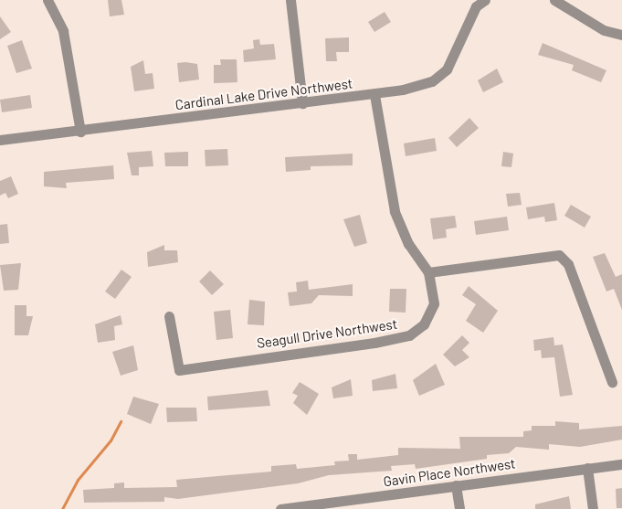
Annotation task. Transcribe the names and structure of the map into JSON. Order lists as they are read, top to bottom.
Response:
{
  "streets": {
    "street": ["Cardinal Lake Drive Northwest", "Seagull Drive Northwest", "Gavin Place Northwest"]
  },
  "crossings": [
    ["Cardinal Lake Drive Northwest", "Seagull Drive Northwest"]
  ]
}
